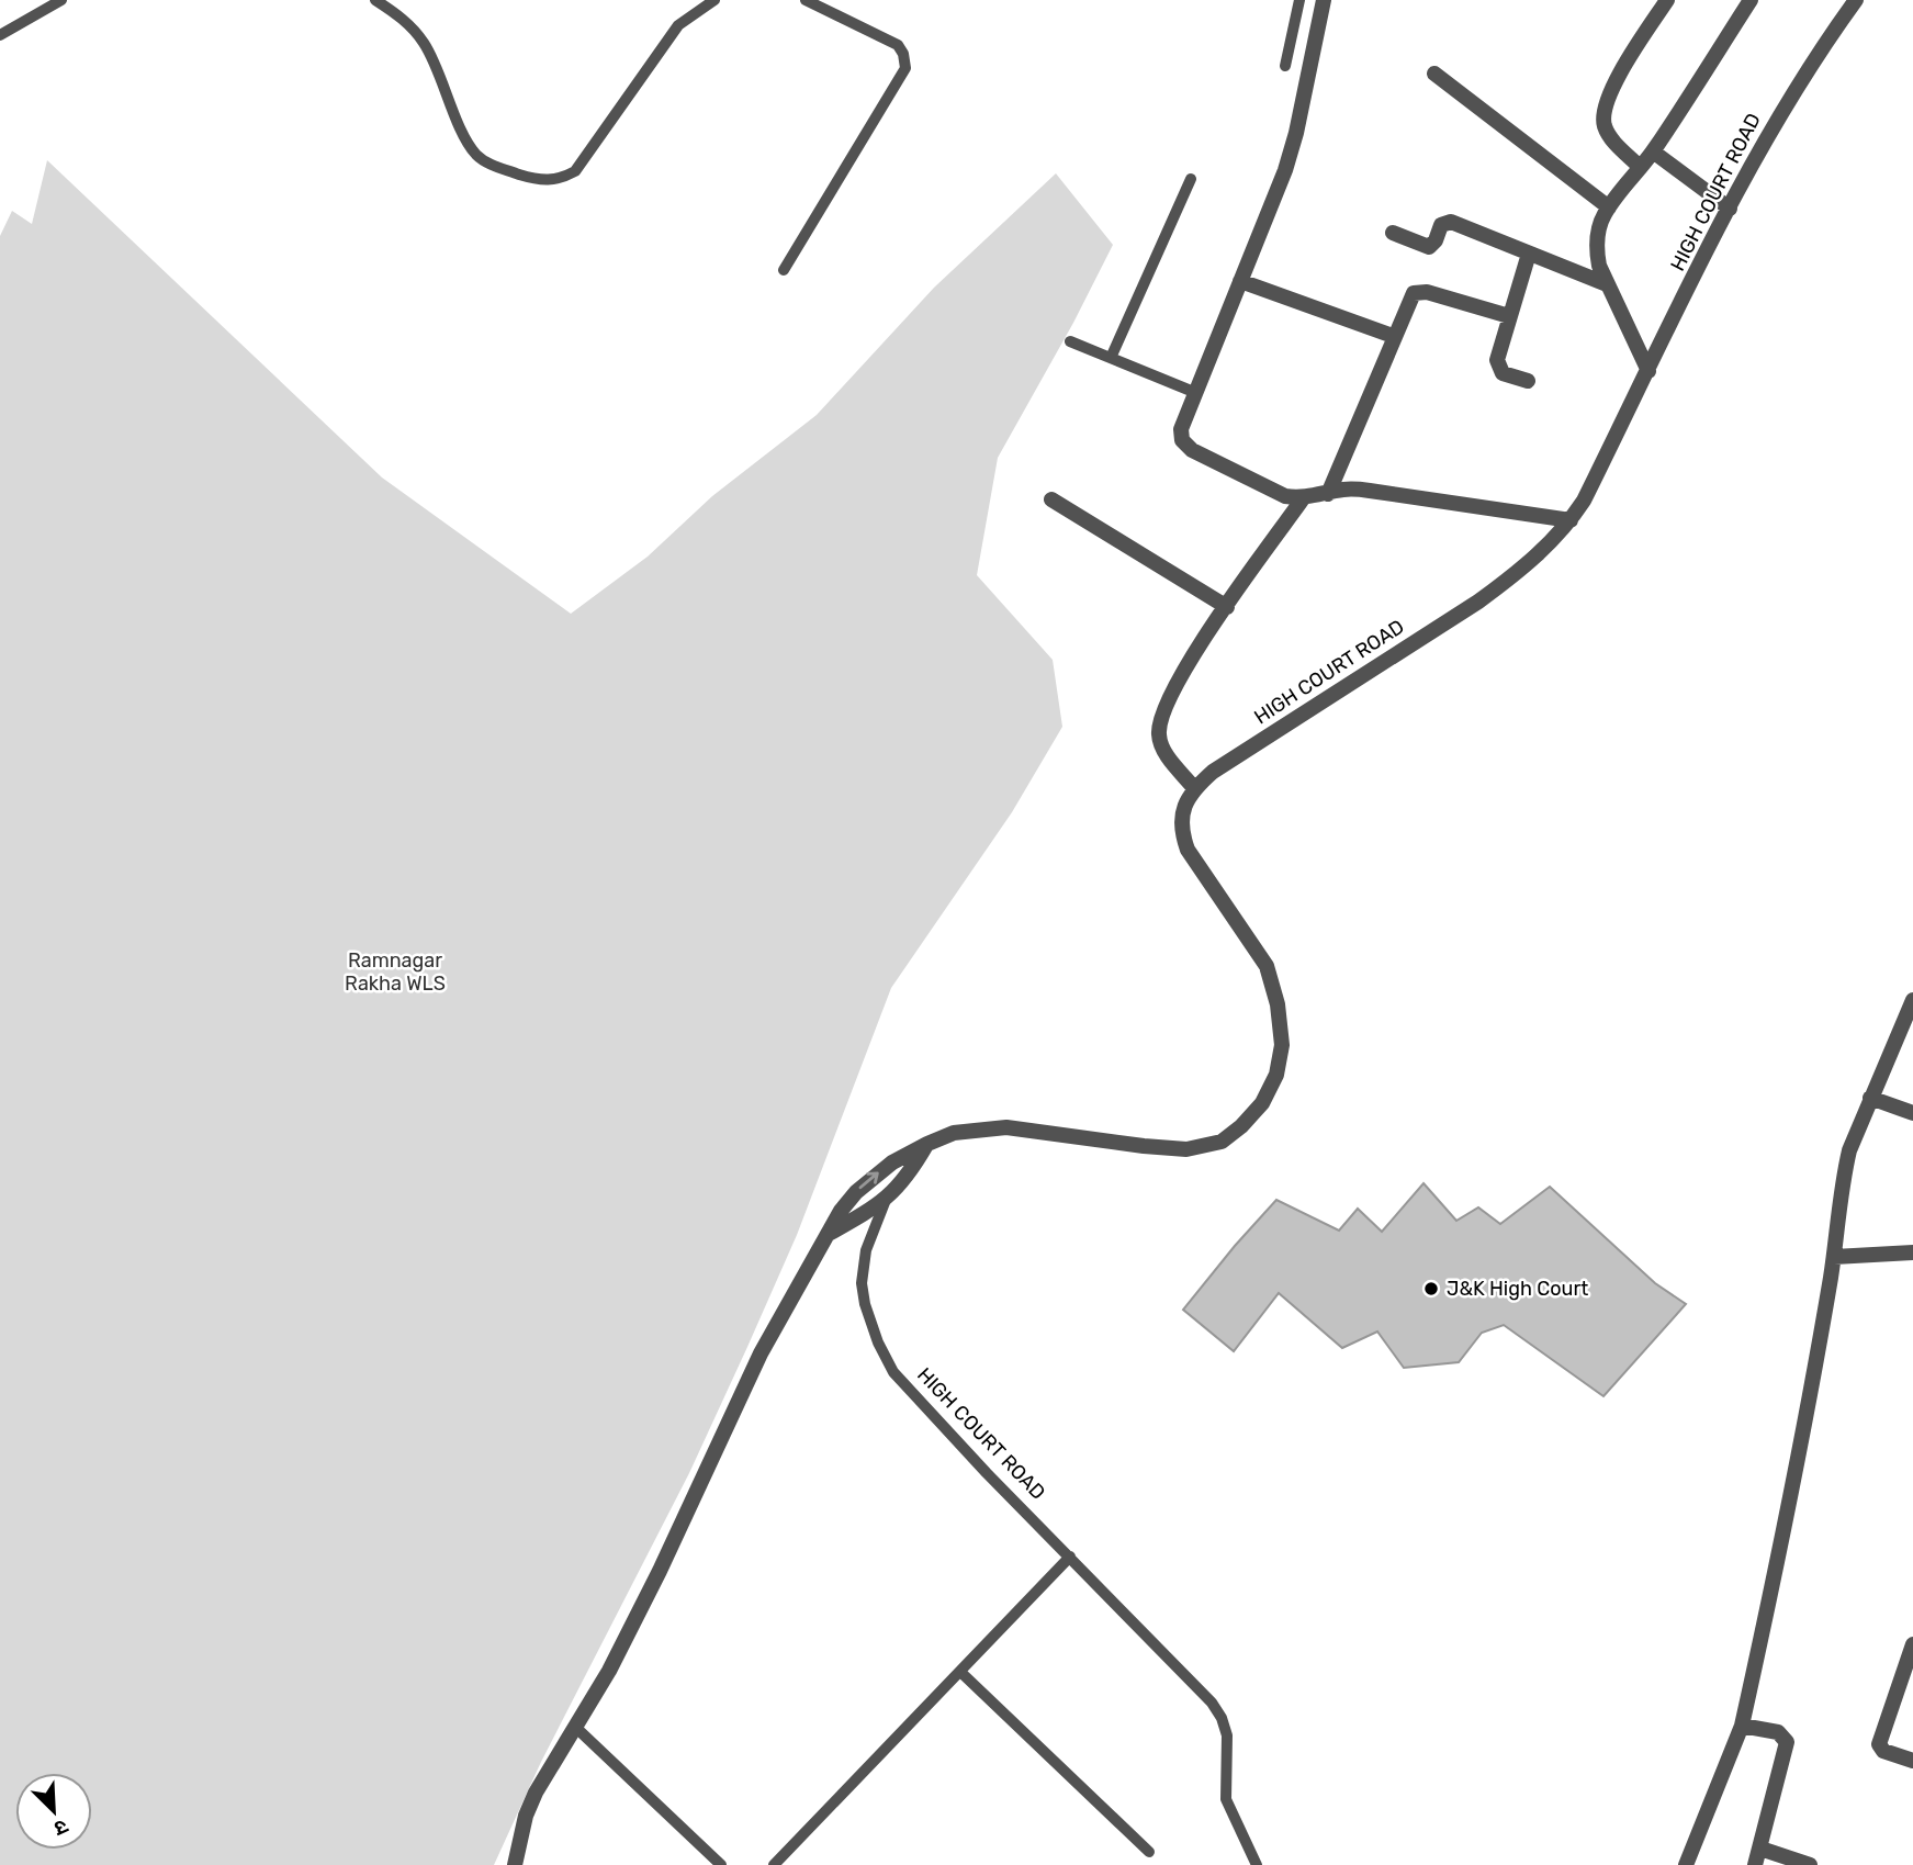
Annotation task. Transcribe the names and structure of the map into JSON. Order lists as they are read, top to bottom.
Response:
{
  "streets": {
    "street": ["HIGH COURT ROAD"]
  },
  "parks": ["Ramnagar Rakha WLS"],
  "places": ["J&K High Court"],
  "north": "bottom right"
}
